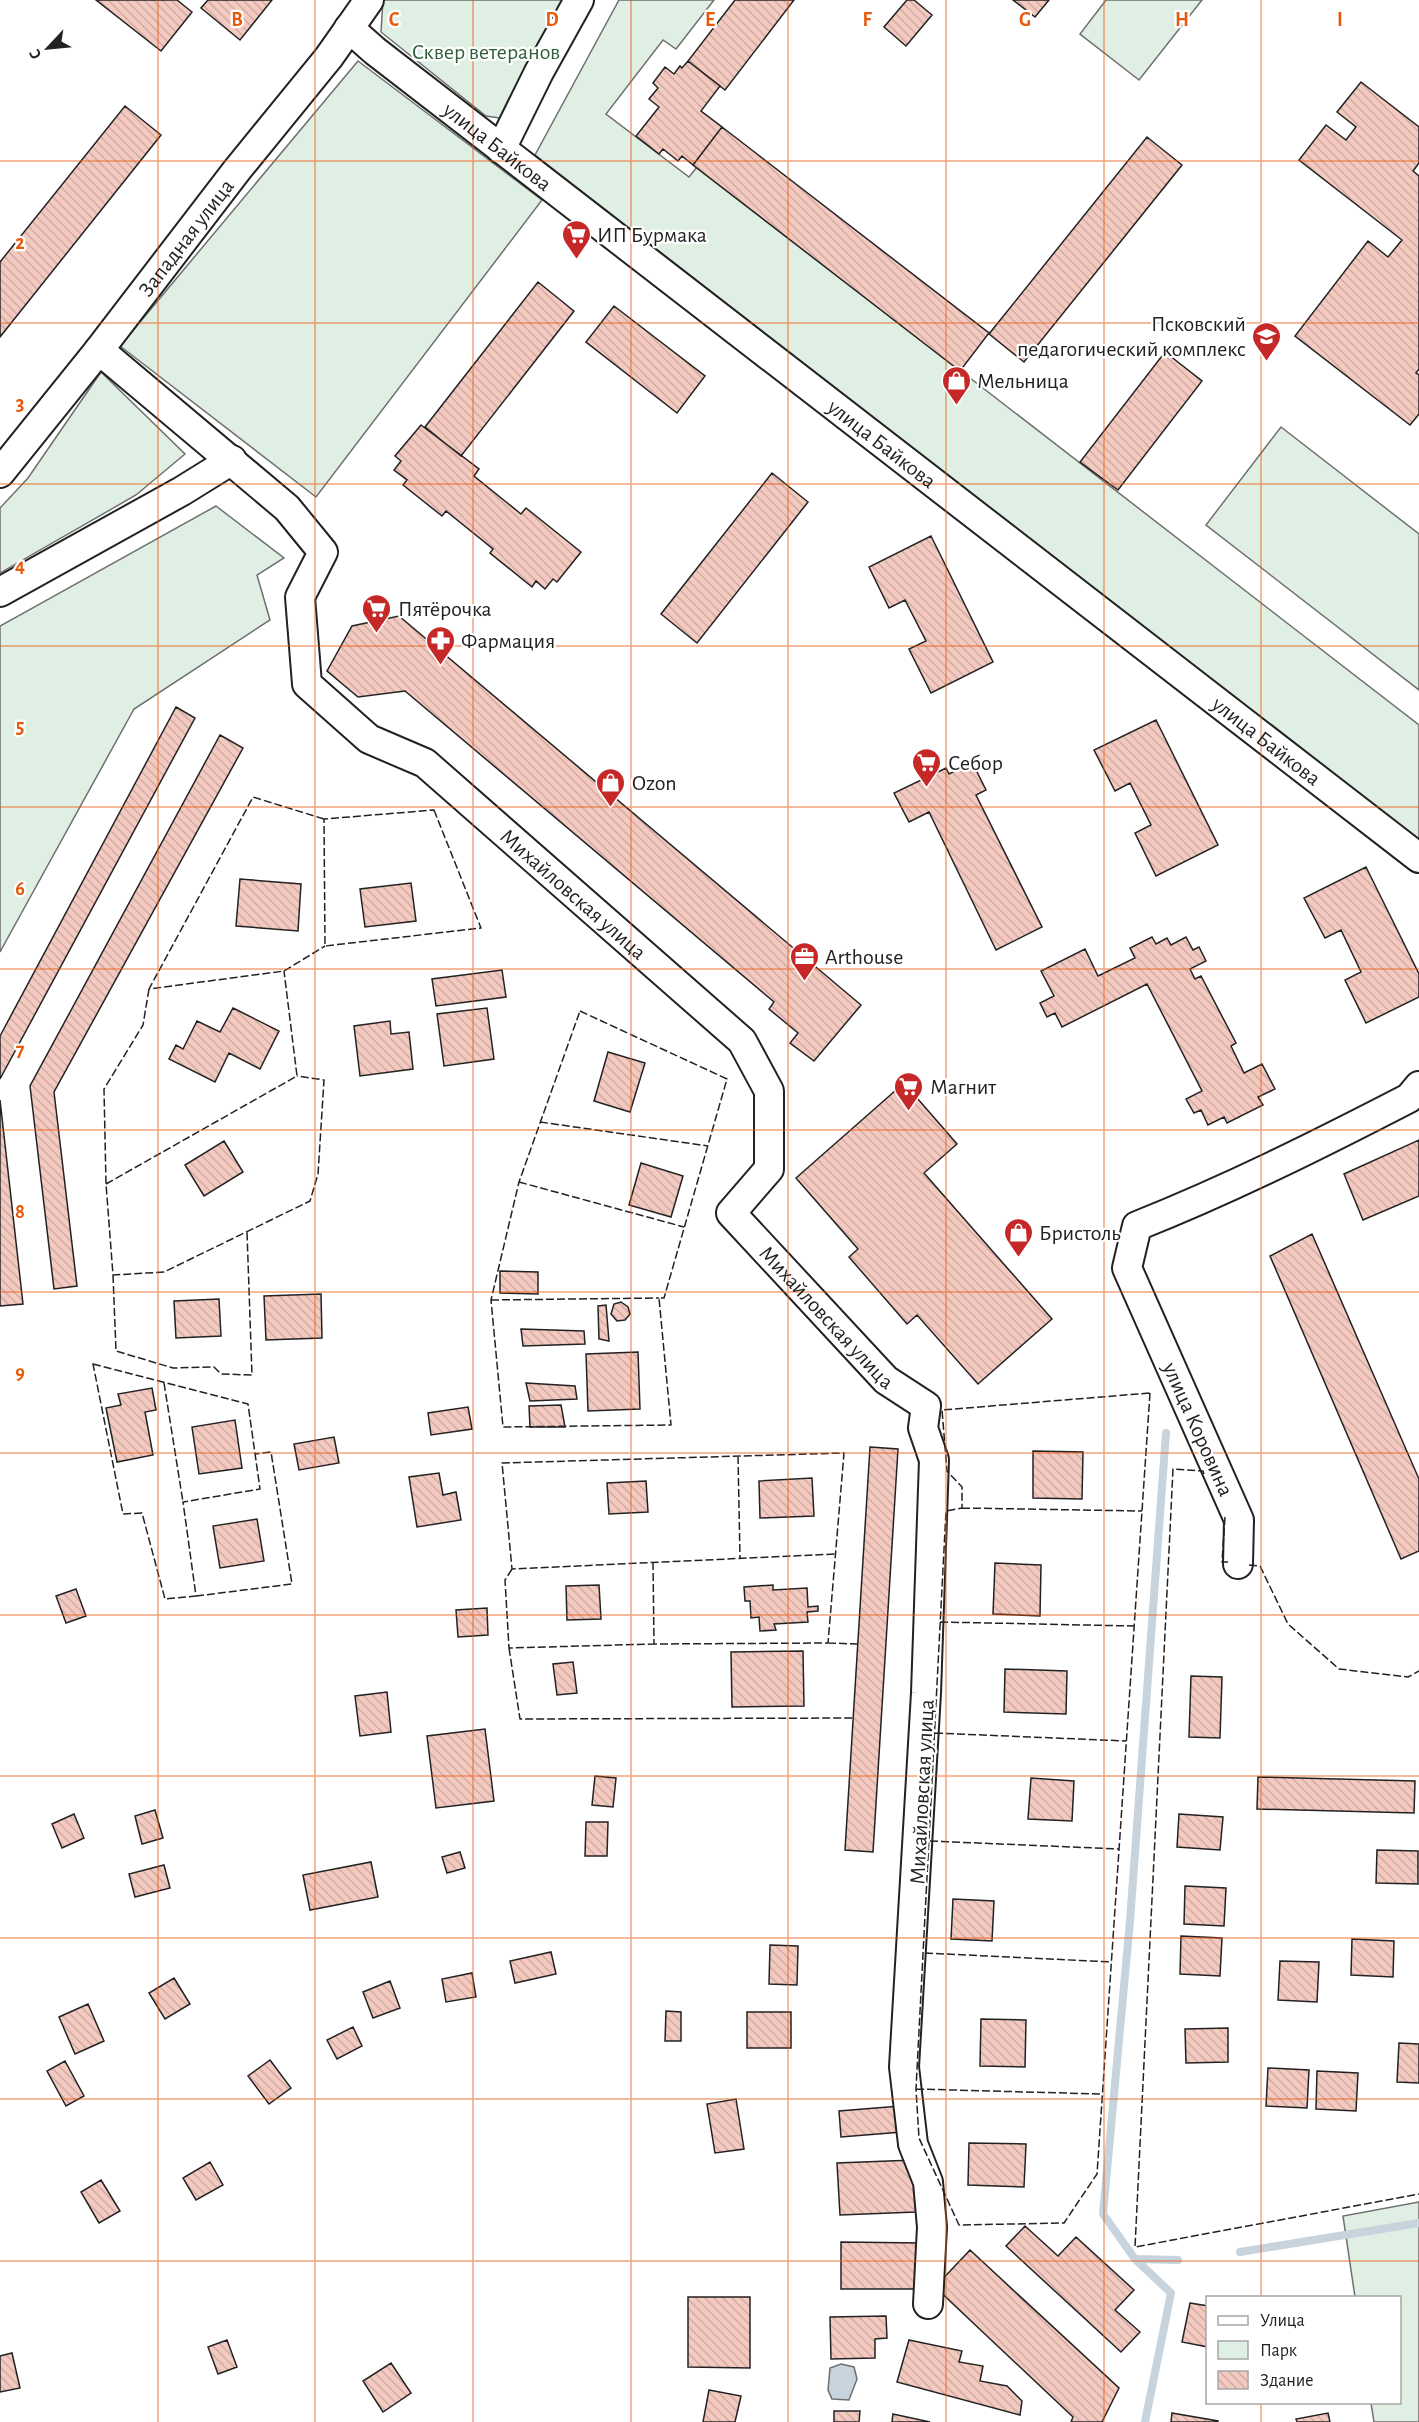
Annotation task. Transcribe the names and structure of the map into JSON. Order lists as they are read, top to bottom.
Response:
{
  "streets": {
    "street": [
      "улица Байкова",
      "Западная улица",
      "Михайловская улица",
      "улица Коровина"
    ]
  },
  "crossings": [
    ["улица Байкова", "Западная улица"]
  ],
  "parks": ["Сквер ветеранов"],
  "places": {
    "supermarket": [
      "ИП Бурмака",
      "Пятёрочка",
      "Себор",
      "Магнит"
    ],
    "school or university": ["Псковский педагогический комплекс"],
    "shop": ["Мельница", "Ozon", "Бристоль"],
    "pharmacy": ["Фармация"],
    "office": ["Arthouse"]
  },
  "legend": ["Улица", "Парк", "Здание"],
  "north": "bottom left",
  "grid": {
    "columns": [
      "B",
      "C",
      "D",
      "E",
      "F",
      "G",
      "H",
      "I"
    ],
    "rows": [
      "2",
      "3",
      "4",
      "5",
      "6",
      "7",
      "8",
      "9"
    ]
  }
}
